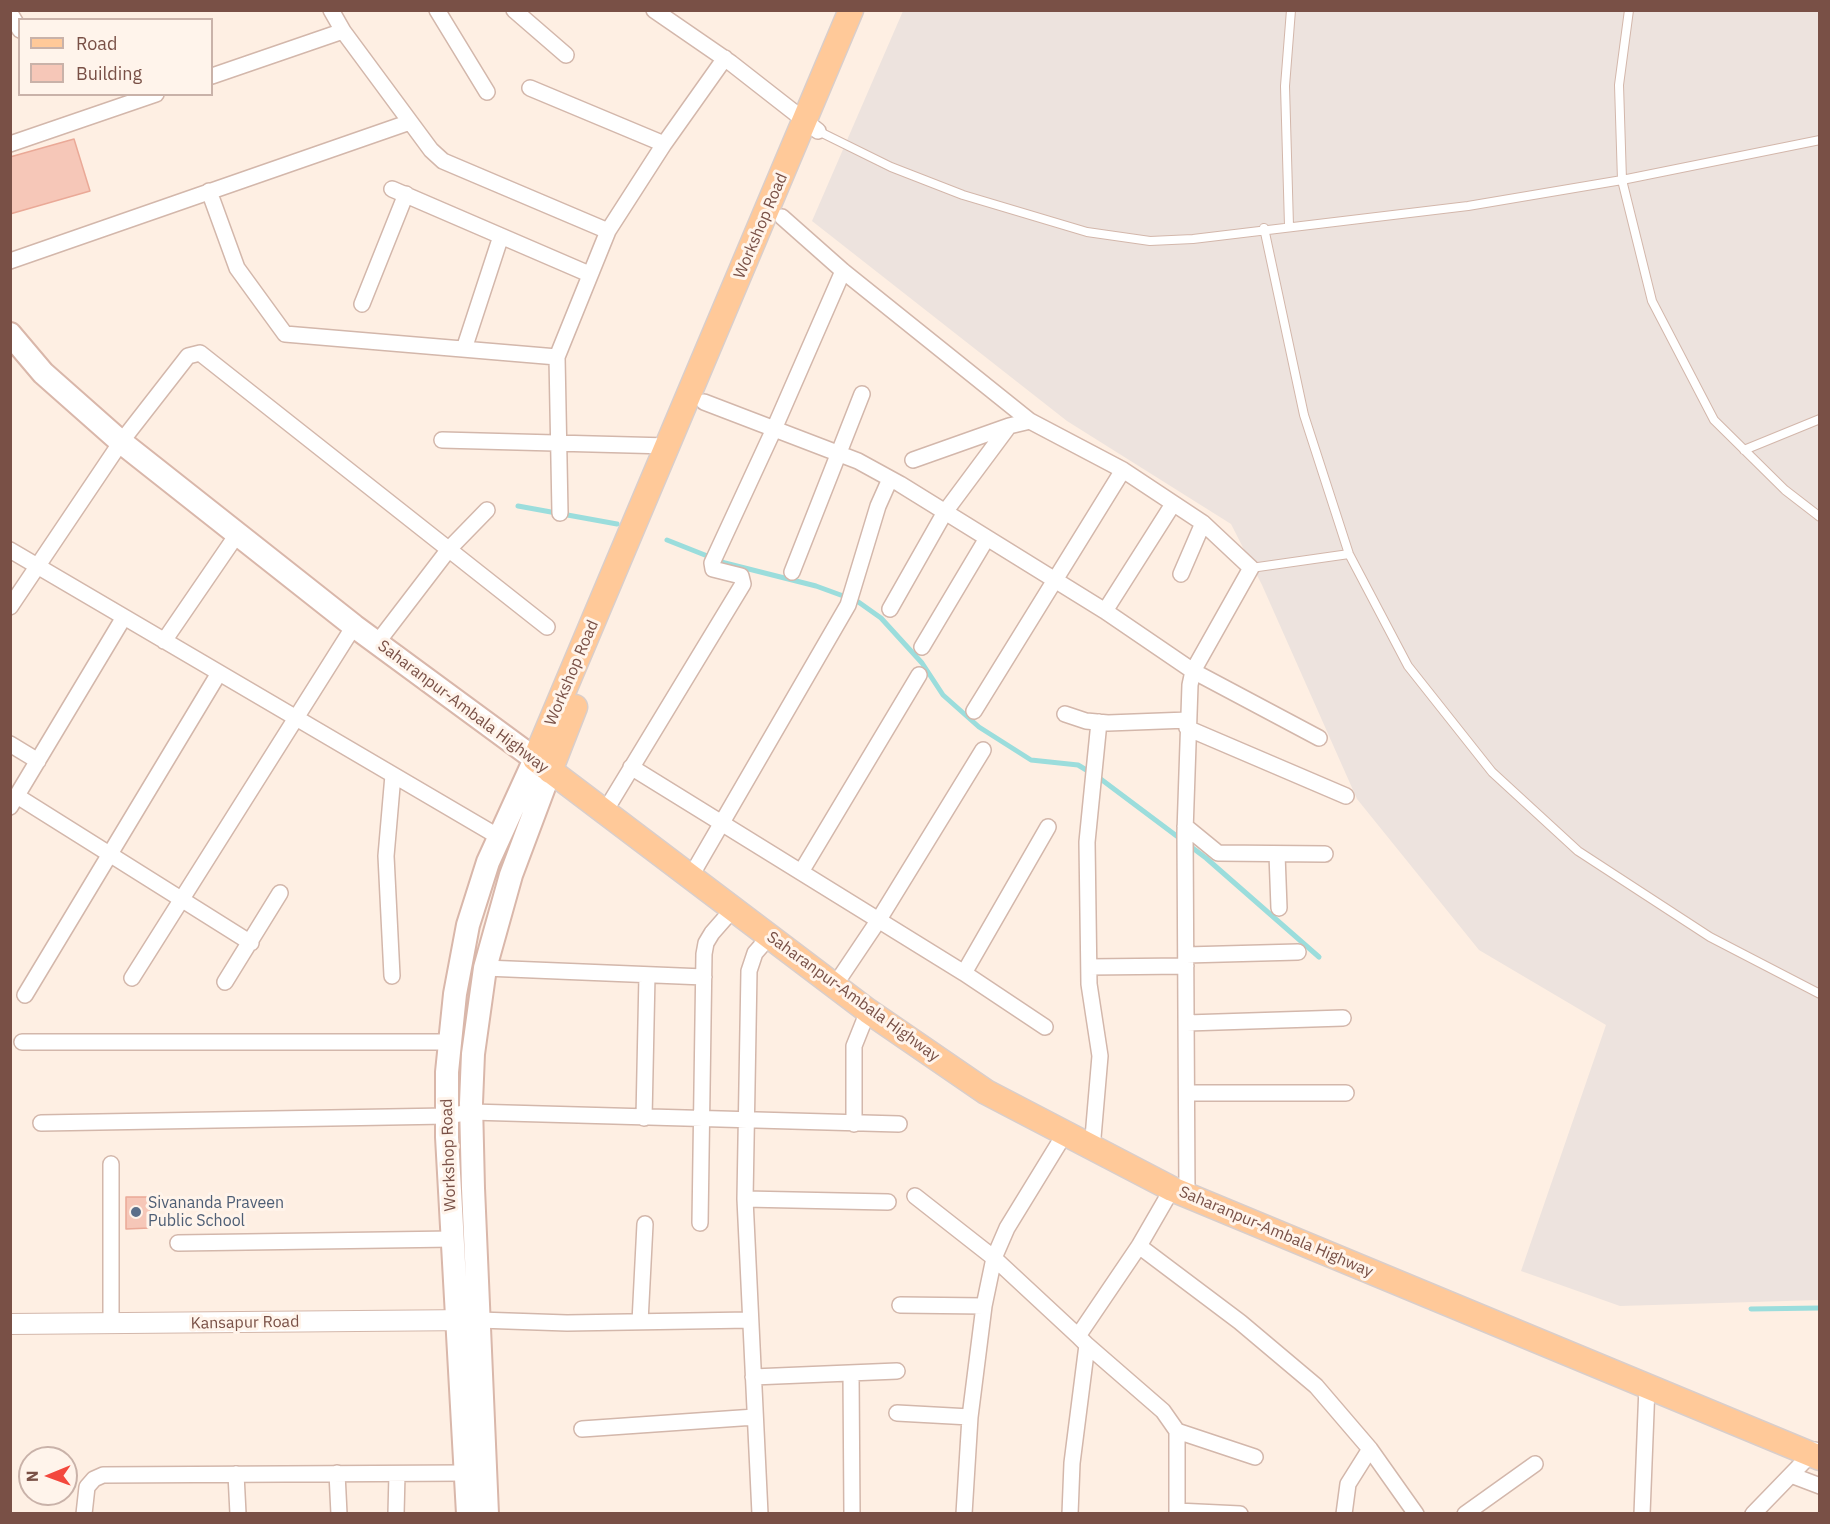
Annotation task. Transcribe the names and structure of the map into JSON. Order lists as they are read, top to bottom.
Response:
{
  "streets": {
    "main road": ["Workshop Road", "Saharanpur-Ambala Highway"],
    "street": ["Kansapur Road"]
  },
  "crossings": [
    ["Workshop Road", "Saharanpur-Ambala Highway"],
    ["Workshop Road", "Kansapur Road"]
  ],
  "places": ["Sivananda Praveen Public School"],
  "legend": ["Road", "Building"],
  "north": "left"
}
